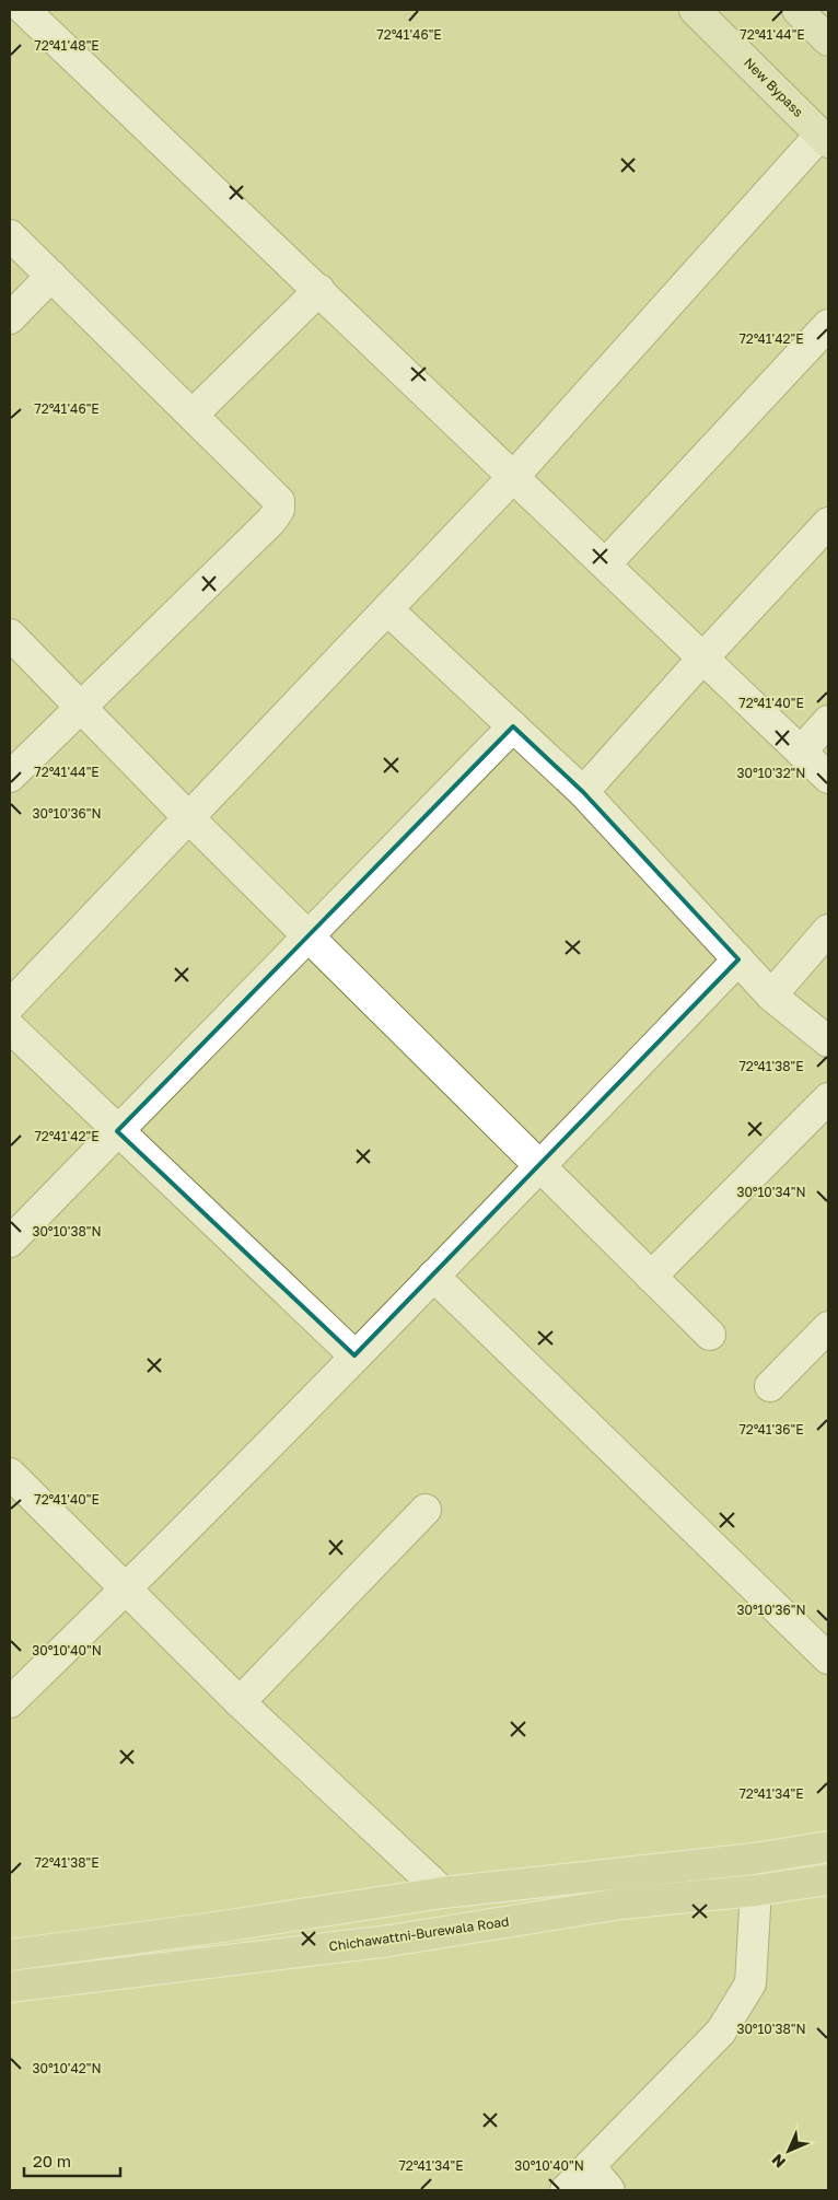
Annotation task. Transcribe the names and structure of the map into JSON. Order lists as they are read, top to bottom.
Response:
{
  "streets": {
    "main road": ["Chichawattni-Burewala Road"],
    "street": ["New Bypass"]
  },
  "scale_bar": "20 m",
  "north": "bottom left",
  "coordinates": [
    "72°41'46\"E",
    "72°41'44\"E",
    "72°41'48\"E",
    "72°41'42\"E",
    "72°41'40\"E",
    "30°10'32\"N",
    "30°10'36\"N",
    "72°41'38\"E",
    "30°10'34\"N",
    "30°10'38\"N",
    "72°41'36\"E",
    "30°10'40\"N",
    "72°41'34\"E",
    "30°10'42\"N"
  ]
}
